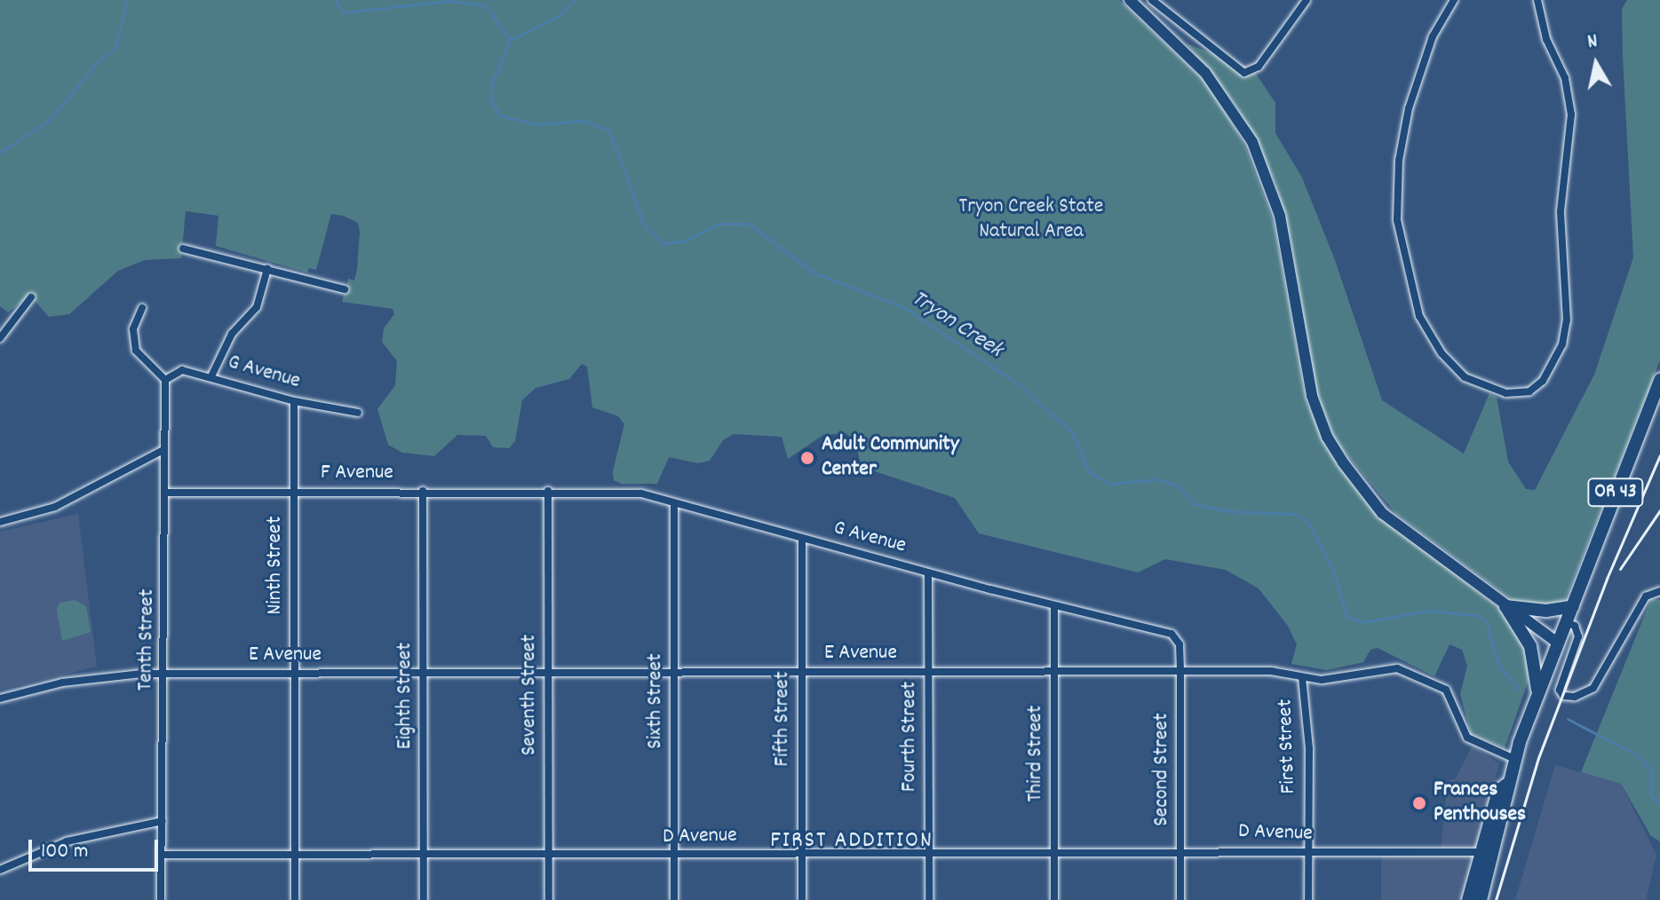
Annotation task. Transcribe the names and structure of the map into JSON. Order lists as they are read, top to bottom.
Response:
{
  "streets": {
    "main road": ["OR 43"],
    "street": [
      "G Avenue",
      "F Avenue",
      "Ninth Street",
      "Tenth Street",
      "E Avenue",
      "Seventh Street",
      "Eighth Street",
      "Sixth Street",
      "Fifth Street",
      "Fourth Street",
      "First Street",
      "Third Street",
      "Second Street",
      "D Avenue"
    ]
  },
  "crossings": [
    ["G Avenue", "F Avenue"],
    ["G Avenue", "Ninth Street"],
    ["G Avenue", "Tenth Street"],
    ["G Avenue", "Seventh Street"],
    ["G Avenue", "Sixth Street"],
    ["G Avenue", "Fifth Street"],
    ["G Avenue", "Fourth Street"],
    ["G Avenue", "Third Street"],
    ["G Avenue", "Second Street"],
    ["F Avenue", "Ninth Street"],
    ["F Avenue", "Tenth Street"],
    ["F Avenue", "Seventh Street"],
    ["F Avenue", "Eighth Street"],
    ["OR 43", "E Avenue"],
    ["OR 43", "D Avenue"],
    ["Ninth Street", "E Avenue"],
    ["Ninth Street", "D Avenue"],
    ["Tenth Street", "E Avenue"],
    ["Tenth Street", "D Avenue"],
    ["E Avenue", "Seventh Street"],
    ["E Avenue", "Eighth Street"],
    ["E Avenue", "Sixth Street"],
    ["E Avenue", "Fifth Street"],
    ["E Avenue", "Fourth Street"],
    ["E Avenue", "First Street"],
    ["E Avenue", "Third Street"],
    ["E Avenue", "Second Street"],
    ["Seventh Street", "D Avenue"],
    ["Eighth Street", "D Avenue"],
    ["Sixth Street", "D Avenue"],
    ["Fifth Street", "D Avenue"],
    ["Fourth Street", "D Avenue"],
    ["First Street", "D Avenue"],
    ["Third Street", "D Avenue"],
    ["Second Street", "D Avenue"]
  ],
  "districts": ["FIRST ADDITION"],
  "water": ["Tryon Creek"],
  "parks": ["Tryon Creek State Natural Area"],
  "places": ["Adult Community Center", "Frances Penthouses"],
  "scale_bar": "100 m",
  "north": "top"
}
